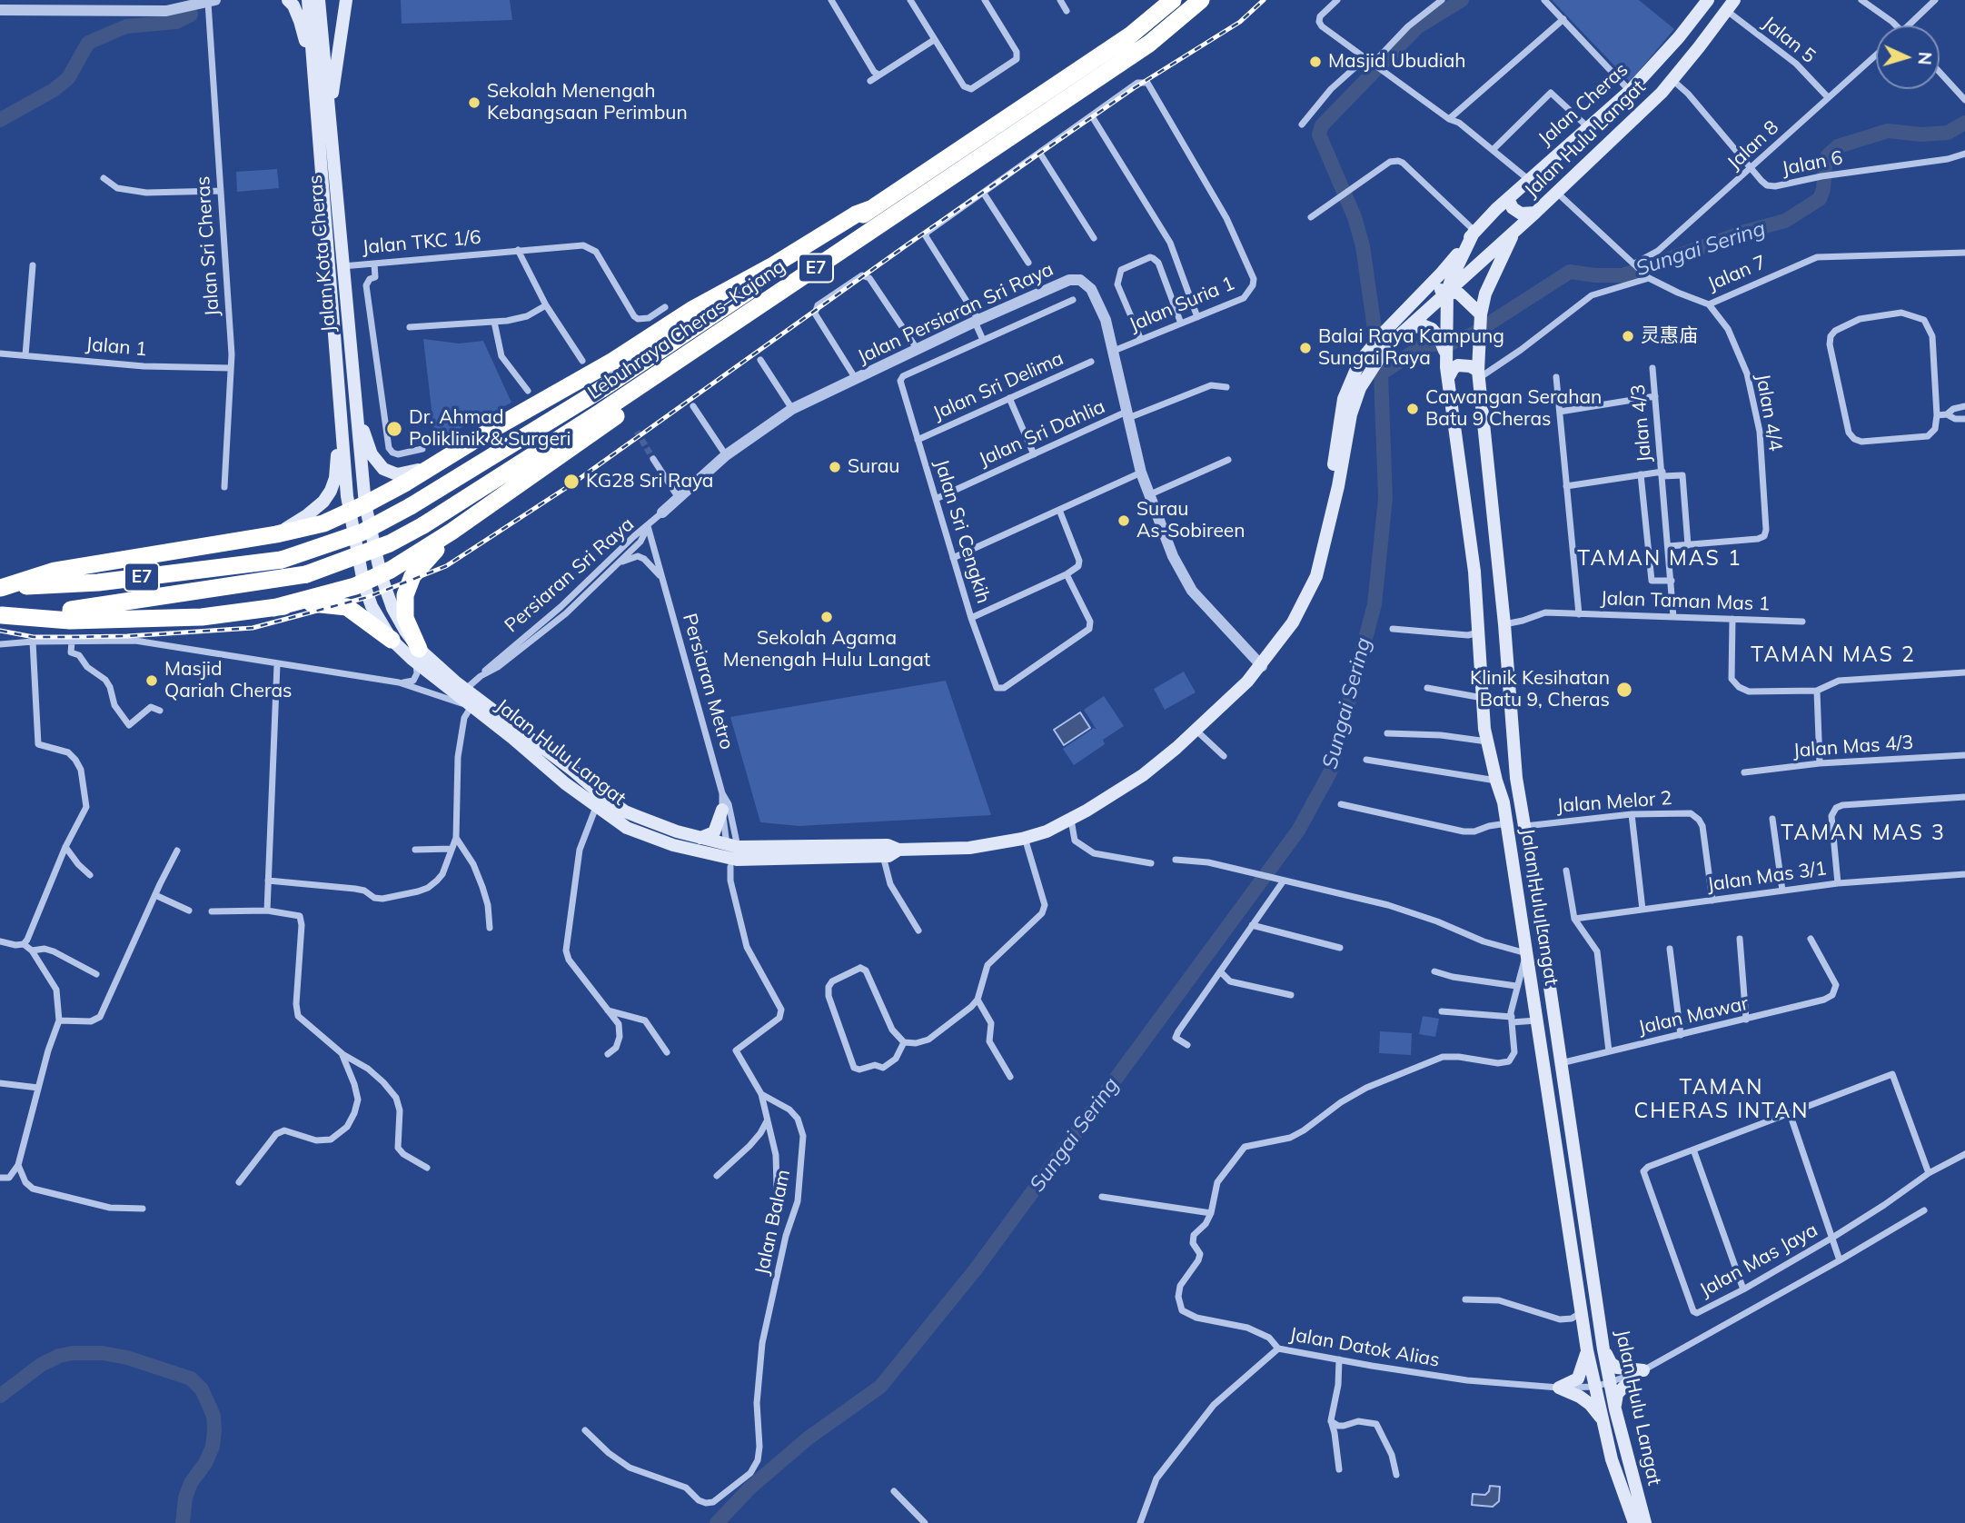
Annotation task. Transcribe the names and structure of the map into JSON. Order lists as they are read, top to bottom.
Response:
{
  "streets": {
    "highway": ["E7", "Lebuhraya Cheras–Kajang"],
    "main road": ["Jalan Cheras", "Jalan Hulu Langat", "Jalan Kota Cheras"],
    "street": [
      "Jalan 5",
      "Jalan 8",
      "Jalan 6",
      "Jalan TKC 1/6",
      "Jalan Sri Cheras",
      "Jalan 7",
      "Jalan Suria 1",
      "Jalan Persiaran Sri Raya",
      "Jalan 1",
      "Jalan Sri Delima",
      "Jalan 4/4",
      "Jalan 4/3",
      "Jalan Sri Dahlia",
      "Jalan Sri Cengkih",
      "Persiaran Sri Raya",
      "Jalan Taman Mas 1",
      "Persiaran Metro",
      "Jalan Mas 4/3",
      "Jalan Melor 2",
      "Jalan Mas 3/1",
      "Jalan Mawar",
      "Jalan Balam",
      "Jalan Mas Jaya",
      "Jalan Datok Alias"
    ]
  },
  "crossings": [
    ["Jalan 5", "Jalan Hulu Langat"],
    ["Jalan 5", "Jalan 8"],
    ["Jalan Cheras", "Jalan Hulu Langat"],
    ["Jalan Hulu Langat", "Jalan 6"],
    ["Jalan Hulu Langat", "Jalan Kota Cheras"],
    ["Jalan Hulu Langat", "Jalan 7"],
    ["Jalan Hulu Langat", "Jalan Persiaran Sri Raya"],
    ["Jalan Hulu Langat", "Persiaran Sri Raya"],
    ["Jalan Hulu Langat", "Jalan Taman Mas 1"],
    ["Jalan Hulu Langat", "Persiaran Metro"],
    ["Jalan Hulu Langat", "Jalan Melor 2"],
    ["Jalan Hulu Langat", "Jalan Mawar"],
    ["Jalan Hulu Langat", "Jalan Datok Alias"],
    ["Jalan 8", "Jalan 6"],
    ["Jalan 8", "Jalan 7"],
    ["Jalan TKC 1/6", "Jalan Kota Cheras"],
    ["Jalan Sri Cheras", "Jalan 1"],
    ["Jalan 7", "Jalan 4/4"],
    ["Jalan Suria 1", "Jalan Persiaran Sri Raya"],
    ["Jalan Persiaran Sri Raya", "Jalan Sri Dahlia"],
    ["Jalan Persiaran Sri Raya", "Persiaran Sri Raya"],
    ["Jalan Persiaran Sri Raya", "Persiaran Metro"],
    ["Jalan Sri Delima", "Jalan Sri Cengkih"],
    ["Jalan 4/4", "Jalan 4/3"],
    ["Jalan 4/3", "Jalan Taman Mas 1"],
    ["Jalan Sri Dahlia", "Jalan Sri Cengkih"],
    ["Persiaran Sri Raya", "Persiaran Metro"],
    ["Jalan Melor 2", "Jalan Mas 3/1"]
  ],
  "districts": [
    "TAMAN MAS 1",
    "TAMAN MAS 2",
    "TAMAN MAS 3",
    "TAMAN CHERAS INTAN"
  ],
  "water": ["Sungai Sering"],
  "places": [
    "Masjid Ubudiah",
    "Sekolah Menengah Kebangsaan Perimbun",
    "灵惠庙",
    "Balai Raya Kampung Sungai Raya",
    "Cawangan Serahan Batu 9 Cheras",
    "Dr. Ahmad Poliklinik & Surgeri",
    "Surau",
    "KG28 Sri Raya",
    "Surau As-Sobireen",
    "Sekolah Agama Menengah Hulu Langat",
    "Masjid Qariah Cheras",
    "Klinik Kesihatan Batu 9, Cheras"
  ],
  "north": "right"
}
